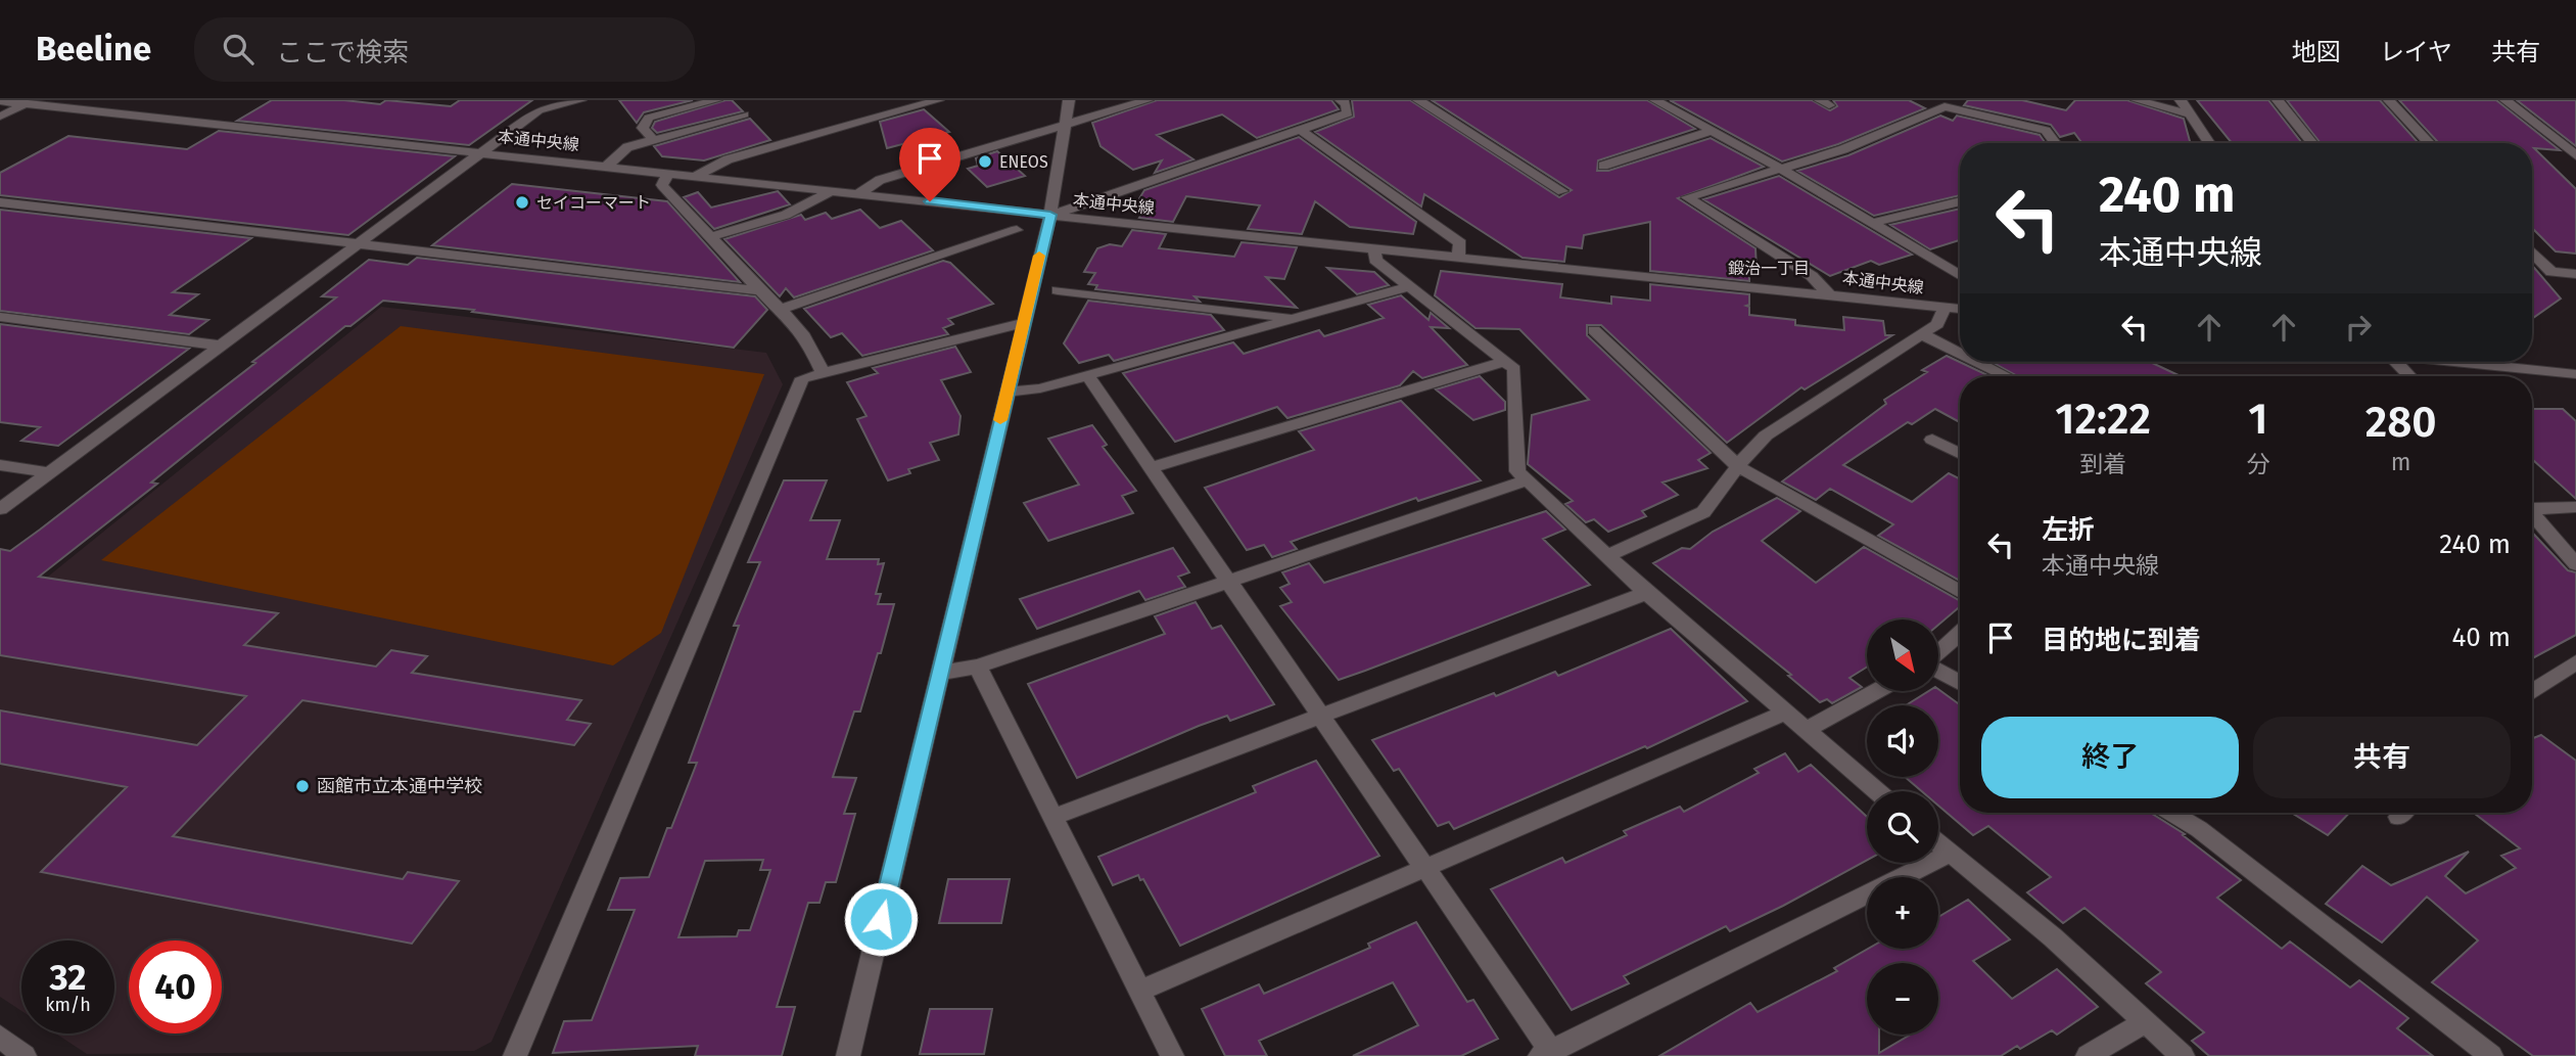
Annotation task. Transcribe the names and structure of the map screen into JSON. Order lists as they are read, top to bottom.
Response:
{
  "streets": {
    "street": ["本通中央線"]
  },
  "districts": ["鍛治一丁目"],
  "places": ["ENEOS", "セイコーマート", "函館市立本通中学校"],
  "north": "bottom right",
  "page": {
    "header": "Beeline",
    "search": "ここで検索",
    "nav": ["地図", "レイヤ", "共有"],
    "turn": ["240 m", "本通中央線"],
    "eta": [
      "12:22",
      "到着",
      "1",
      "分",
      "280",
      "m"
    ],
    "list": [
      {
        "name": "左折",
        "note": "本通中央線",
        "value": "240 m"
      },
      {
        "name": "目的地に到着",
        "value": "40 m"
      }
    ],
    "map_buttons": ["+", "−"],
    "buttons": ["終了", "共有"],
    "speed": "32 km/h",
    "limit": "40"
  }
}
